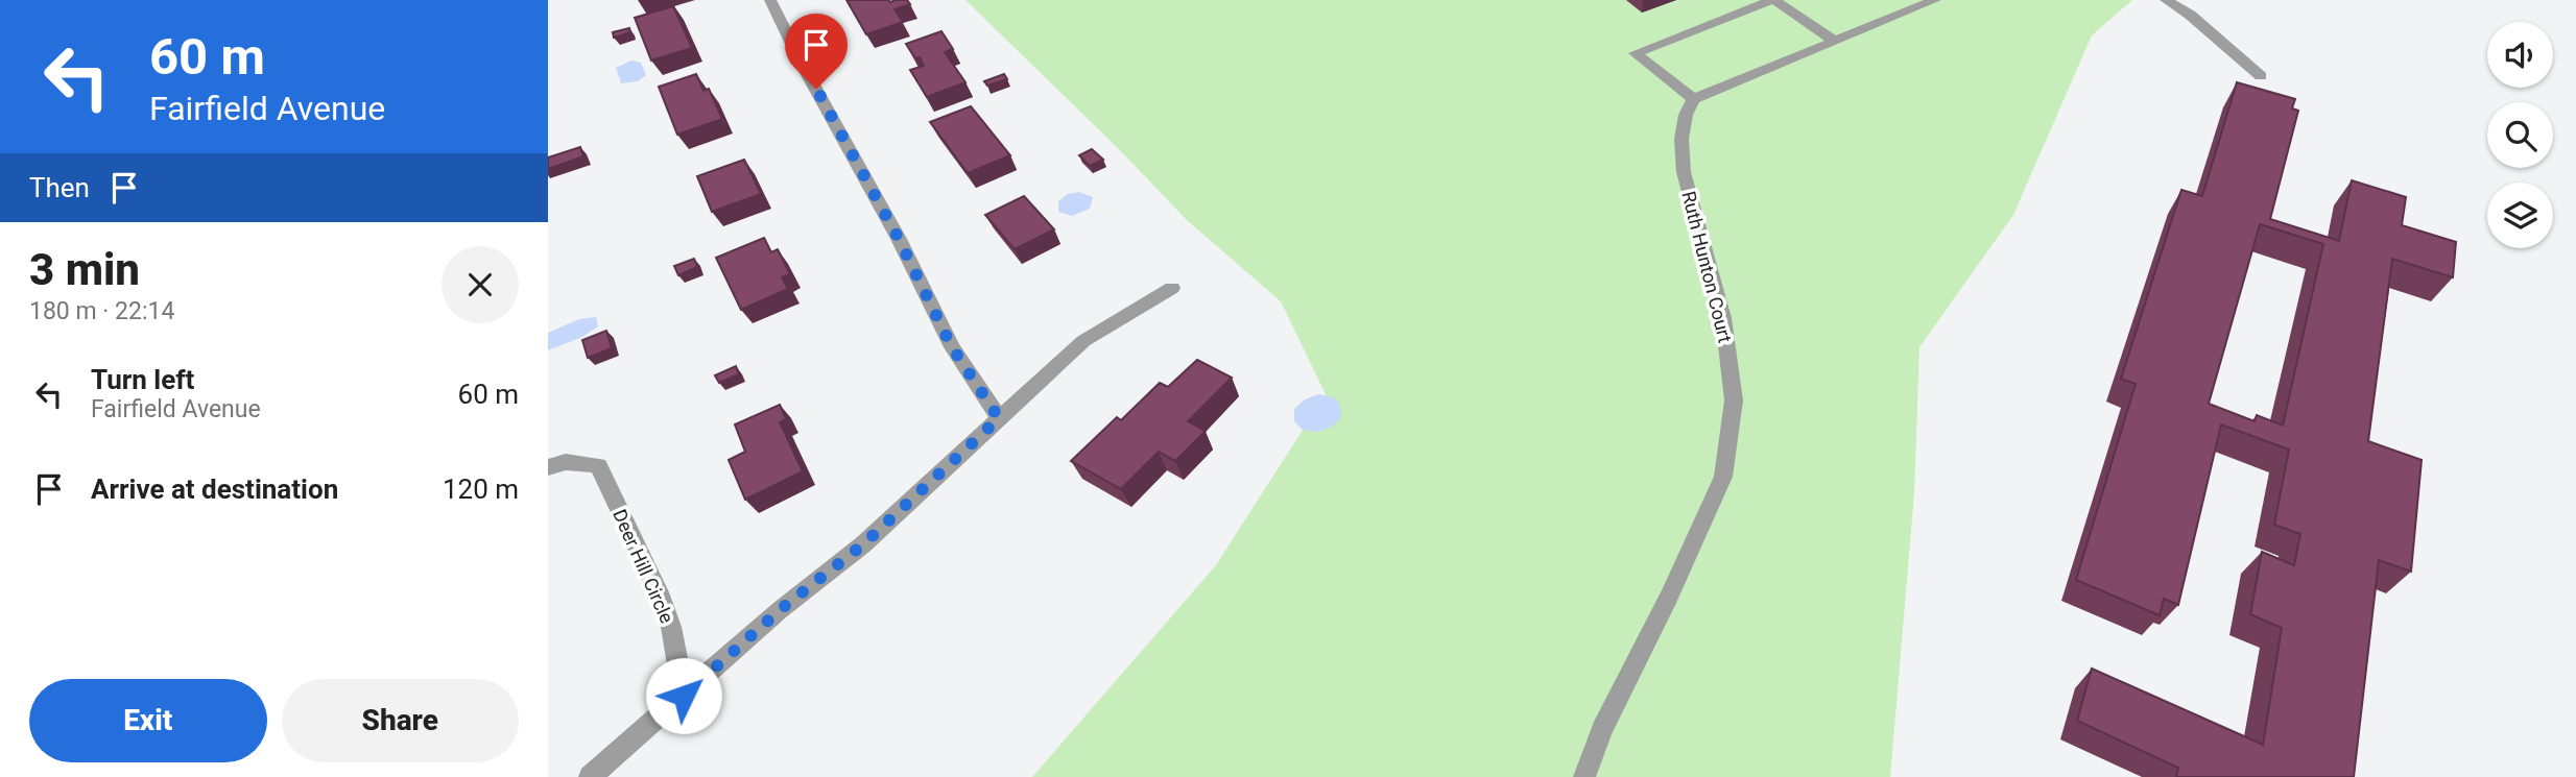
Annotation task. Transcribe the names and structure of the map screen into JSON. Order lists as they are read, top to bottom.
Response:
{
  "streets": {
    "street": ["Ruth Hunton Court", "Deer Hill Circle"]
  },
  "page": {
    "turn": ["60 m", "Fairfield Avenue"],
    "then": "Then",
    "heading": ["3 min", "180 m · 22:14"],
    "list": [
      {
        "name": "Turn left",
        "note": "Fairfield Avenue",
        "value": "60 m"
      },
      {
        "name": "Arrive at destination",
        "value": "120 m"
      }
    ],
    "buttons": ["Exit", "Share"]
  }
}
